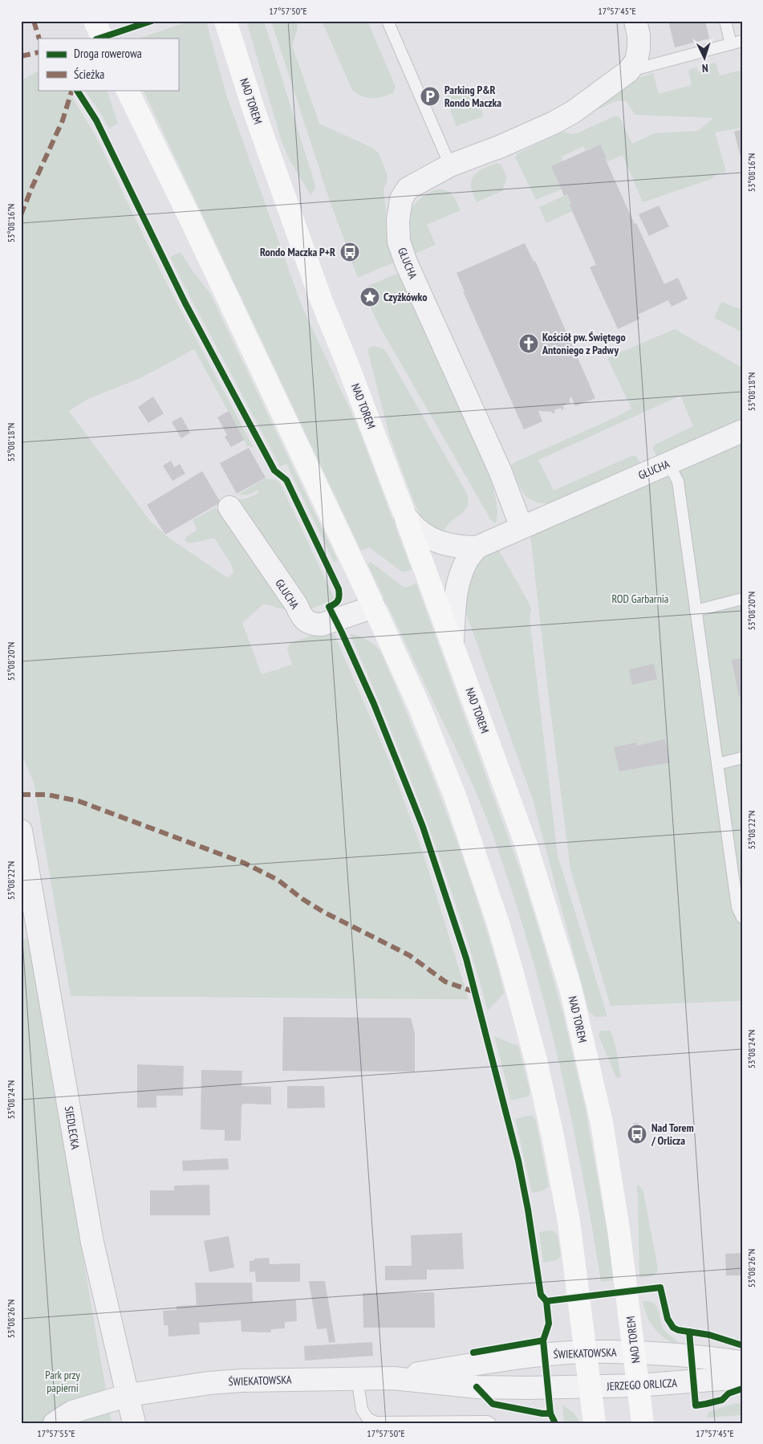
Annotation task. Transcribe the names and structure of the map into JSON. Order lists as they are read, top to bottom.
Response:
{
  "streets": {
    "main road": ["NAD TOREM"],
    "street": [
      "GŁUCHA",
      "SIEDLECKA",
      "ŚWIEKATOWSKA",
      "JERZEGO ORLICZA"
    ]
  },
  "crossings": [
    ["NAD TOREM", "GŁUCHA"],
    ["NAD TOREM", "ŚWIEKATOWSKA"],
    ["NAD TOREM", "JERZEGO ORLICZA"],
    ["SIEDLECKA", "ŚWIEKATOWSKA"],
    ["ŚWIEKATOWSKA", "JERZEGO ORLICZA"]
  ],
  "parks": ["ROD Garbarnia", "Park przy papierni"],
  "places": {
    "parking": ["Parking P&R Rondo Maczka"],
    "bus stop": ["Rondo Maczka P+R", "Nad Torem / Orlicza"],
    "place": ["Czyżkówko"],
    "church": ["Kościół pw. Świętego Antoniego z Padwy"]
  },
  "legend": ["Droga rowerowa", "Ścieżka"],
  "north": "bottom",
  "coordinates": [
    "17°57'50\"E",
    "17°57'45\"E",
    "53°08'16\"N",
    "53°08'18\"N",
    "53°08'20\"N",
    "53°08'22\"N",
    "53°08'24\"N",
    "53°08'26\"N",
    "17°57'55\"E"
  ]
}
